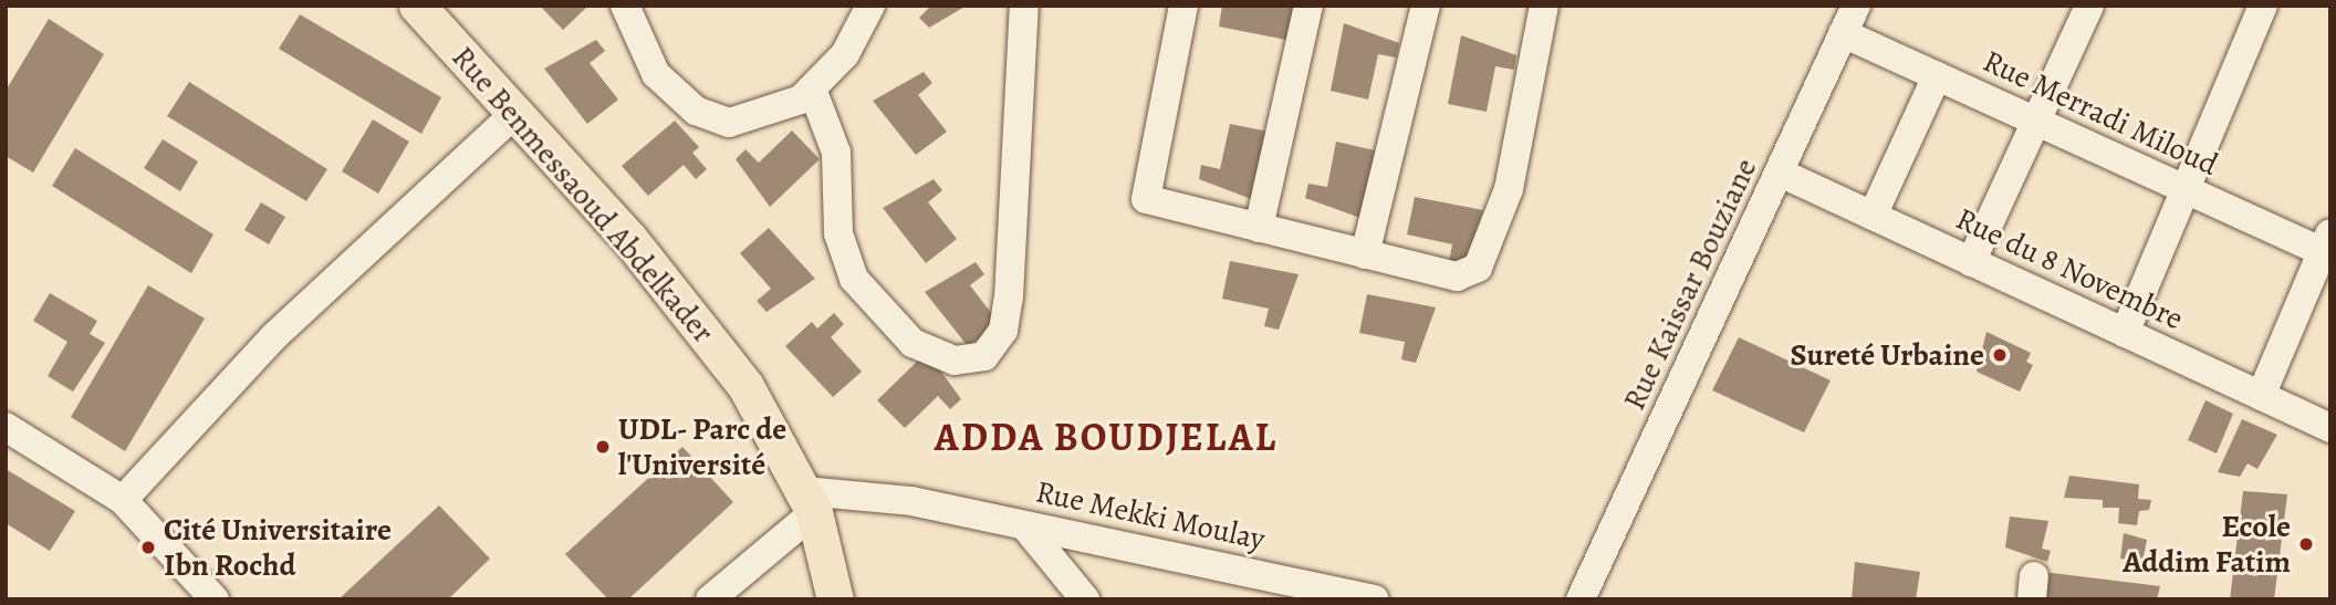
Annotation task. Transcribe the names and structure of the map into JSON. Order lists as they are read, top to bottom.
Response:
{
  "streets": {
    "main road": ["Rue Benmessaoud Abdelkader"],
    "street": [
      "Rue Merradi Miloud",
      "Rue du 8 Novembre",
      "Rue Kaissar Bouziane",
      "Rue Mekki Moulay"
    ]
  },
  "crossings": [
    ["Rue Merradi Miloud", "Rue Kaissar Bouziane"],
    ["Rue Benmessaoud Abdelkader", "Rue Mekki Moulay"],
    ["Rue du 8 Novembre", "Rue Kaissar Bouziane"]
  ],
  "districts": ["ADDA BOUDJELAL"],
  "places": [
    "Sureté Urbaine",
    "UDL- Parc de l'Université",
    "Ecole Addim Fatim",
    "Cité Universitaire Ibn Rochd"
  ]
}
